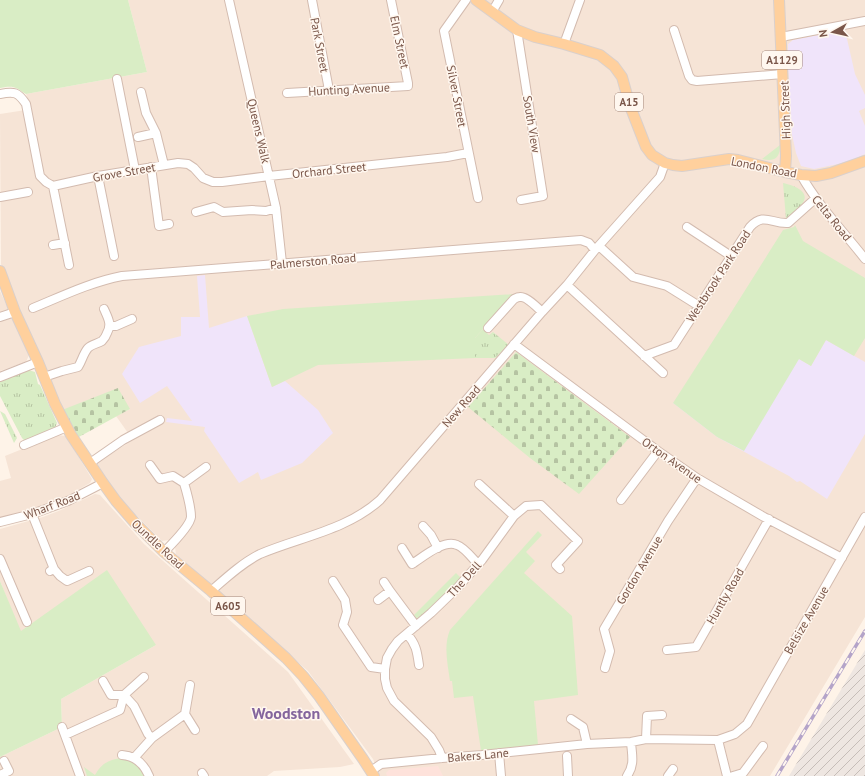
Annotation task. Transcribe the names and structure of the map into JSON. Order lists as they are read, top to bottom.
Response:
{
  "streets": {
    "main road": [
      "A1129",
      "A15",
      "High Street",
      "London Road",
      "Oundle Road",
      "A605"
    ],
    "street": [
      "Elm Street",
      "Park Street",
      "Hunting Avenue",
      "Silver Street",
      "South View",
      "Queens Walk",
      "Orchard Street",
      "Grove Street",
      "Celta Road",
      "Palmerston Road",
      "Westbrook Park Road",
      "New Road",
      "Orton Avenue",
      "Wharf Road",
      "Gordon Avenue",
      "The Dell",
      "Huntly Road",
      "Belsize Avenue",
      "Bakers Lane"
    ]
  },
  "crossings": [
    ["Elm Street", "Hunting Avenue"],
    ["Park Street", "Hunting Avenue"],
    ["Silver Street", "Orchard Street"],
    ["High Street", "London Road"],
    ["South View", "London Road"],
    ["Queens Walk", "Orchard Street"],
    ["Queens Walk", "Palmerston Road"],
    ["London Road", "Celta Road"],
    ["London Road", "New Road"],
    ["Orchard Street", "Grove Street"],
    ["Celta Road", "Westbrook Park Road"],
    ["Palmerston Road", "Westbrook Park Road"],
    ["Palmerston Road", "New Road"],
    ["New Road", "Orton Avenue"],
    ["New Road", "Oundle Road"],
    ["Orton Avenue", "Gordon Avenue"],
    ["Orton Avenue", "Huntly Road"],
    ["Orton Avenue", "Belsize Avenue"],
    ["Wharf Road", "Oundle Road"],
    ["Oundle Road", "Bakers Lane"],
    ["The Dell", "Bakers Lane"],
    ["Belsize Avenue", "Bakers Lane"]
  ],
  "districts": ["Woodston"],
  "north": "left"
}
